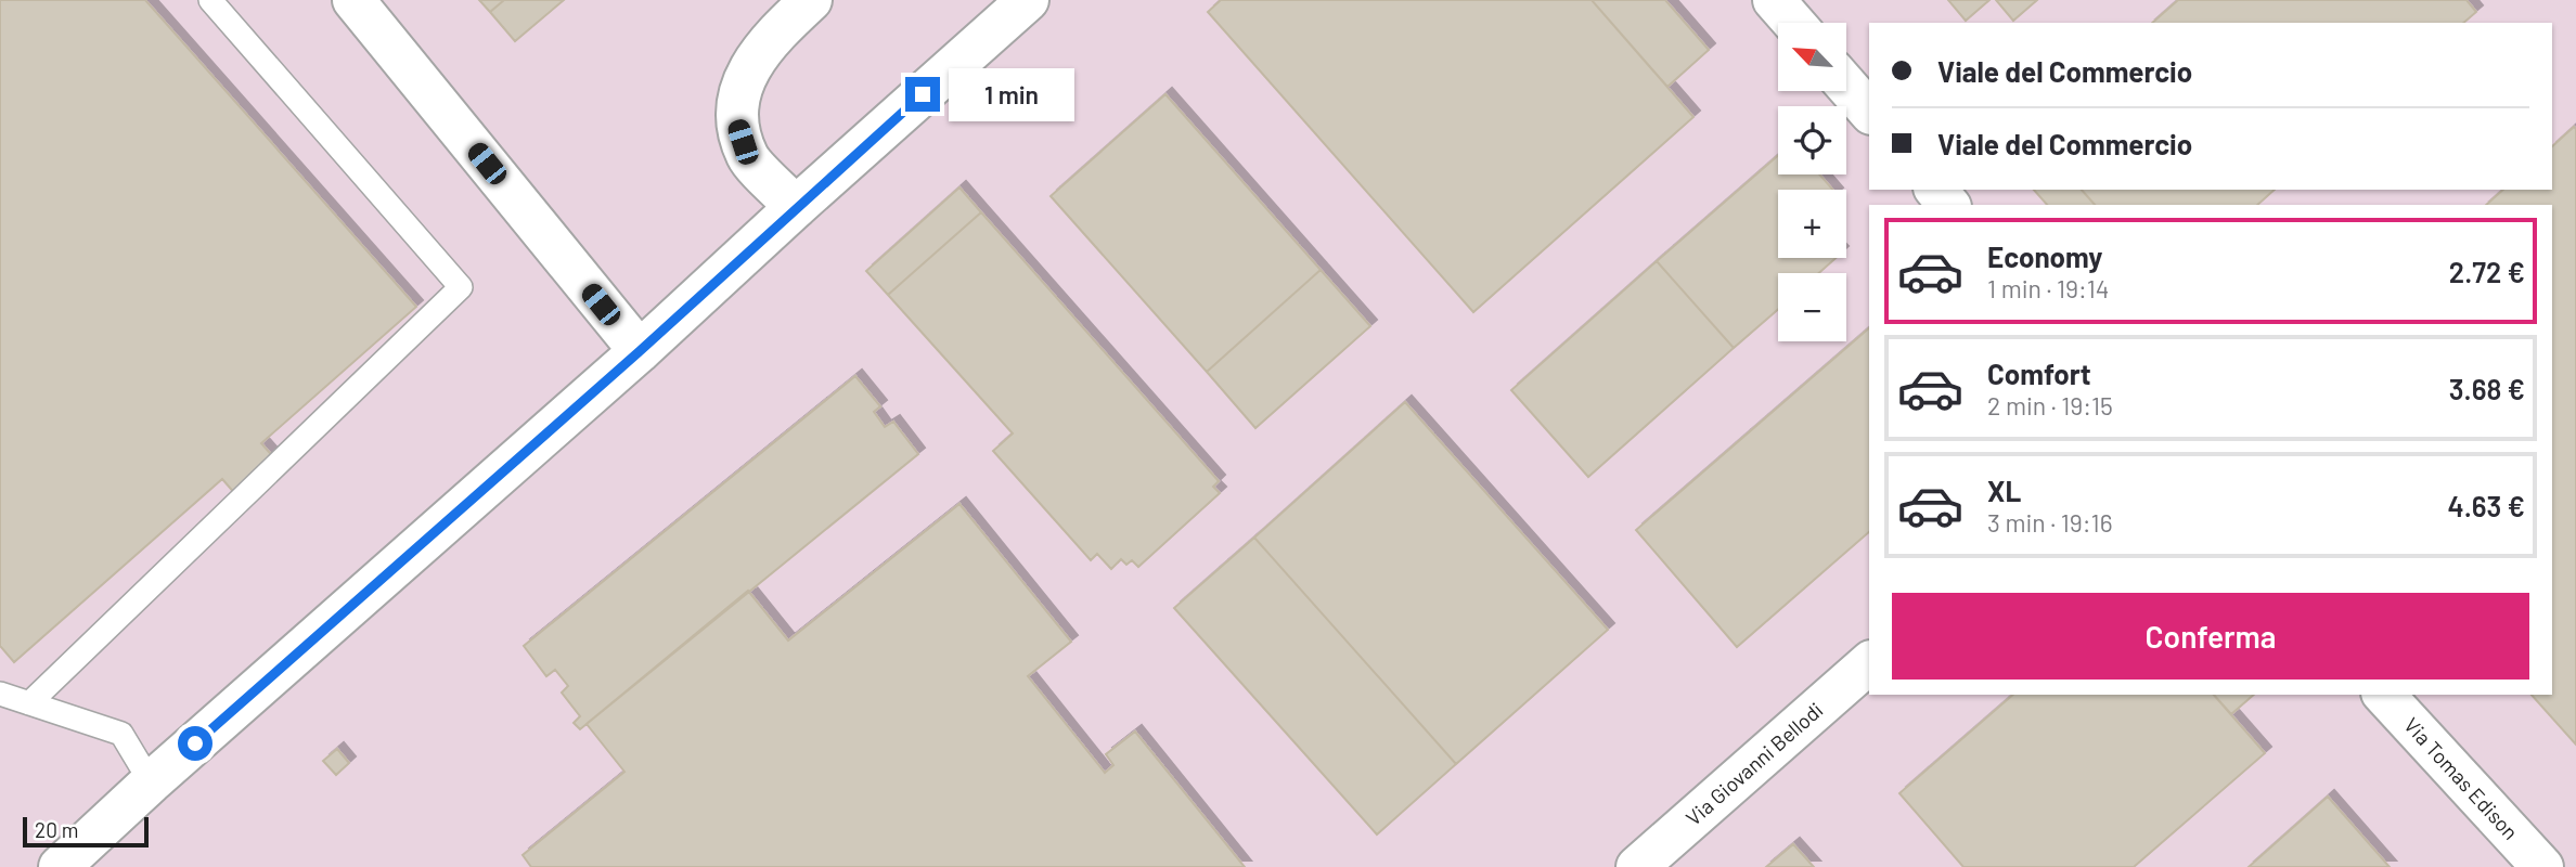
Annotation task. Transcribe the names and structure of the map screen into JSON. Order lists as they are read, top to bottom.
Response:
{
  "streets": {
    "street": ["Via Giovanni Bellodi", "Via Tomas Edison"]
  },
  "scale_bar": "20 m",
  "north": "top left",
  "page": {
    "map_buttons": ["+", "−"],
    "banner": ["Viale del Commercio", "Viale del Commercio"],
    "bubble": "1 min",
    "list": [
      {
        "name": "Economy",
        "note": "1 min · 19:14",
        "value": "2.72 €"
      },
      {
        "name": "Comfort",
        "note": "2 min · 19:15",
        "value": "3.68 €"
      },
      {
        "name": "XL",
        "note": "3 min · 19:16",
        "value": "4.63 €"
      }
    ],
    "buttons": "Conferma",
    "scale": "20 m"
  }
}
